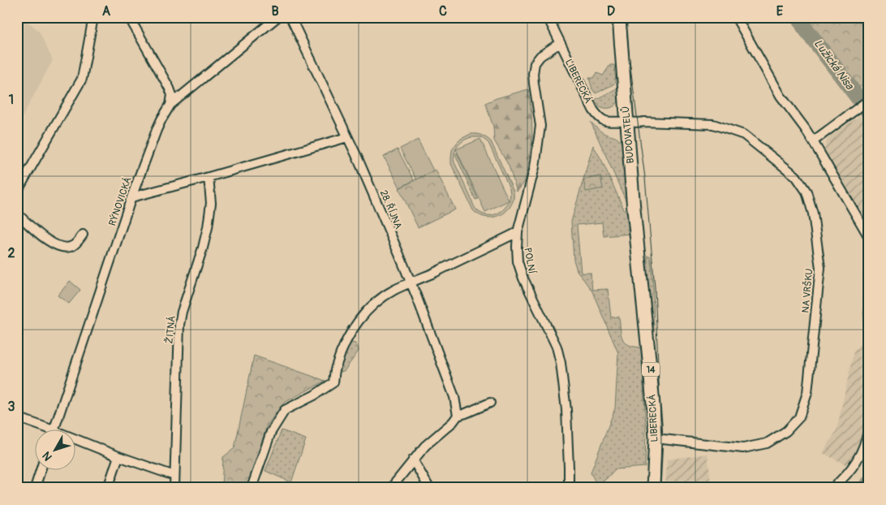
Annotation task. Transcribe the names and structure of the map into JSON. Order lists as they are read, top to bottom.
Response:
{
  "streets": {
    "main road": ["LIBERECKÁ", "BUDOVATELŮ", "14"],
    "street": [
      "RÝNOVICKÁ",
      "28. ŘÍJNA",
      "POLNÍ",
      "NA VRŠKU",
      "ŽITNÁ"
    ]
  },
  "crossings": [
    ["LIBERECKÁ", "BUDOVATELŮ"],
    ["LIBERECKÁ", "POLNÍ"],
    ["LIBERECKÁ", "NA VRŠKU"],
    ["BUDOVATELŮ", "NA VRŠKU"]
  ],
  "water": ["Lužická Nisa"],
  "north": "bottom left",
  "grid": {
    "columns": [
      "A",
      "B",
      "C",
      "D",
      "E"
    ],
    "rows": ["1", "2", "3"]
  }
}
